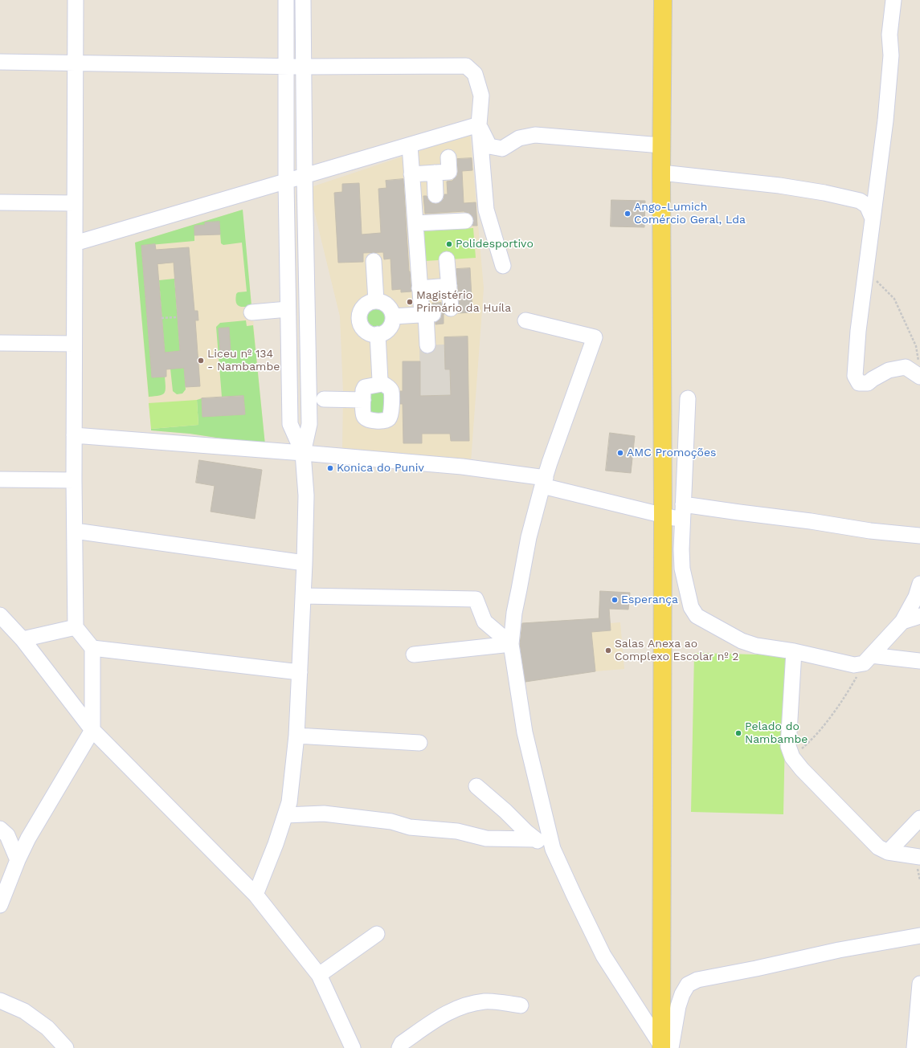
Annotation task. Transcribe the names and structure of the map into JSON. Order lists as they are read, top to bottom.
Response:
{
  "places": [
    "Ango-Lumich Comércio Geral, Lda",
    "Polidesportivo",
    "Magistério Primário da Huíla",
    "Liceu nº 134 - Nambambe",
    "AMC Promoções",
    "Konica do Puniv",
    "Esperança",
    "Salas Anexa ao Complexo Escolar nº 2",
    "Pelado do Nambambe"
  ]
}
